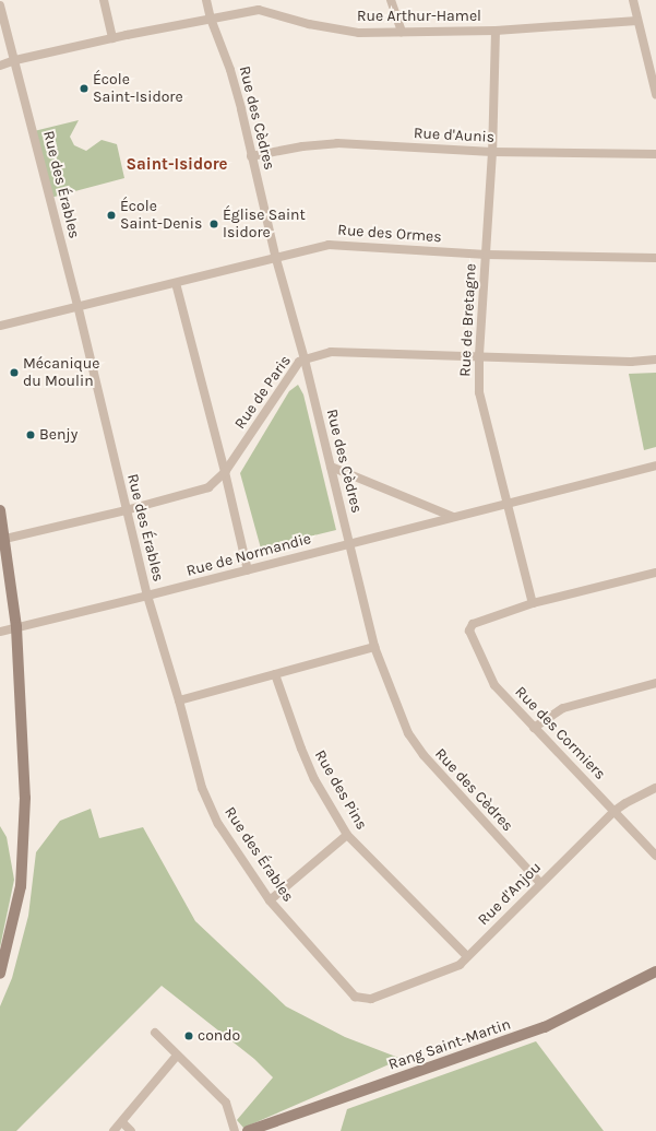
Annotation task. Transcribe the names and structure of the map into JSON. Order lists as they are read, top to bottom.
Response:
{
  "streets": {
    "main road": ["Rang Saint-Martin"],
    "street": [
      "Rue Arthur-Hamel",
      "Rue des Cèdres",
      "Rue d'Aunis",
      "Rue des Érables",
      "Rue des Ormes",
      "Rue de Bretagne",
      "Rue de Paris",
      "Rue de Normandie",
      "Rue des Cormiers",
      "Rue des Pins",
      "Rue d'Anjou"
    ]
  },
  "crossings": [
    ["Rue Arthur-Hamel", "Rue des Cèdres"],
    ["Rue Arthur-Hamel", "Rue des Érables"],
    ["Rue Arthur-Hamel", "Rue de Bretagne"],
    ["Rue des Cèdres", "Rue d'Aunis"],
    ["Rue des Cèdres", "Rue des Ormes"],
    ["Rue des Cèdres", "Rue de Paris"],
    ["Rue des Cèdres", "Rue de Normandie"],
    ["Rue des Cèdres", "Rue d'Anjou"],
    ["Rue d'Aunis", "Rue de Bretagne"],
    ["Rue des Érables", "Rue des Ormes"],
    ["Rue des Érables", "Rue de Paris"],
    ["Rue des Érables", "Rue de Normandie"],
    ["Rue des Érables", "Rue d'Anjou"],
    ["Rue des Ormes", "Rue de Bretagne"],
    ["Rue de Bretagne", "Rue de Paris"],
    ["Rue de Bretagne", "Rue de Normandie"],
    ["Rue de Bretagne", "Rue des Cormiers"],
    ["Rue des Cormiers", "Rue d'Anjou"],
    ["Rue des Pins", "Rue d'Anjou"]
  ],
  "districts": ["Saint-Isidore"],
  "places": [
    "École Saint-Isidore",
    "École Saint-Denis",
    "Église Saint Isidore",
    "Mécanique du Moulin",
    "Benjy",
    "condo"
  ]
}
